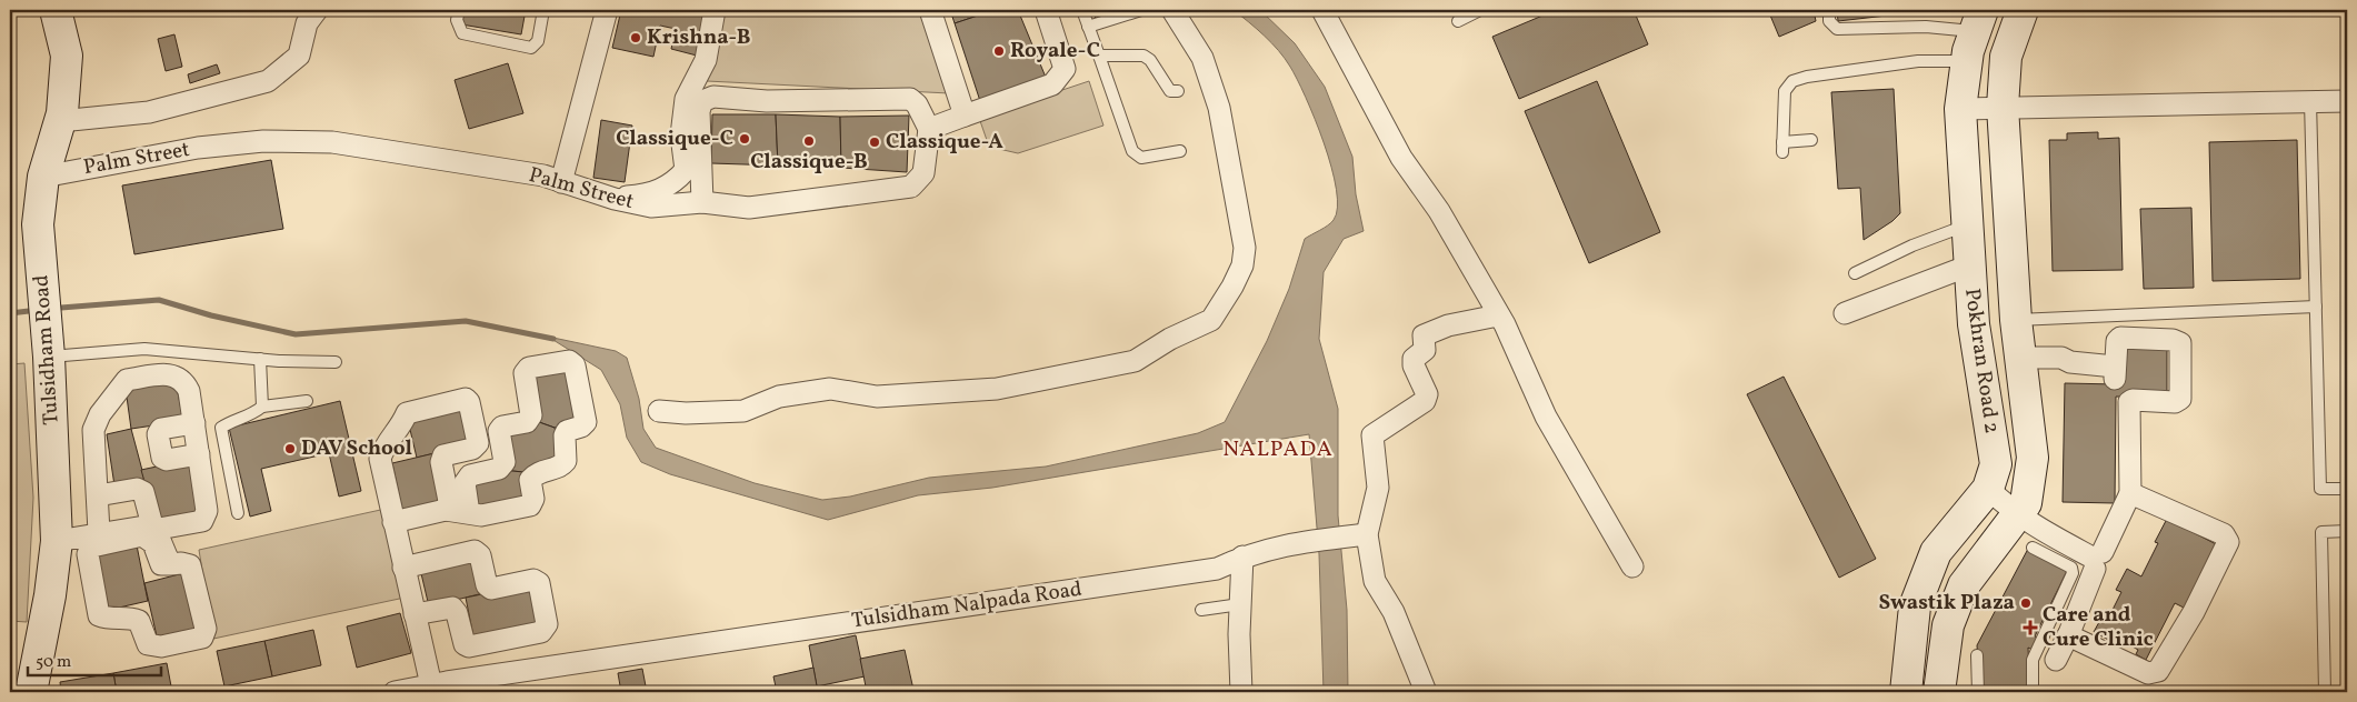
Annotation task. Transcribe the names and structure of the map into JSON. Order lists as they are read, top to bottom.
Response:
{
  "streets": {
    "main road": ["Tulsidham Road", "Pokhran Road 2"],
    "street": ["Palm Street", "Tulsidham Nalpada Road"]
  },
  "crossings": [
    ["Palm Street", "Tulsidham Road"]
  ],
  "districts": ["NALPADA"],
  "places": {
    "other": [
      "Krishna-B",
      "Royale-C",
      "Classique-C",
      "Classique-B",
      "Classique-A",
      "DAV School",
      "Swastik Plaza"
    ],
    "health": ["Care and Cure Clinic"]
  },
  "scale_bar": "50 m"
}
